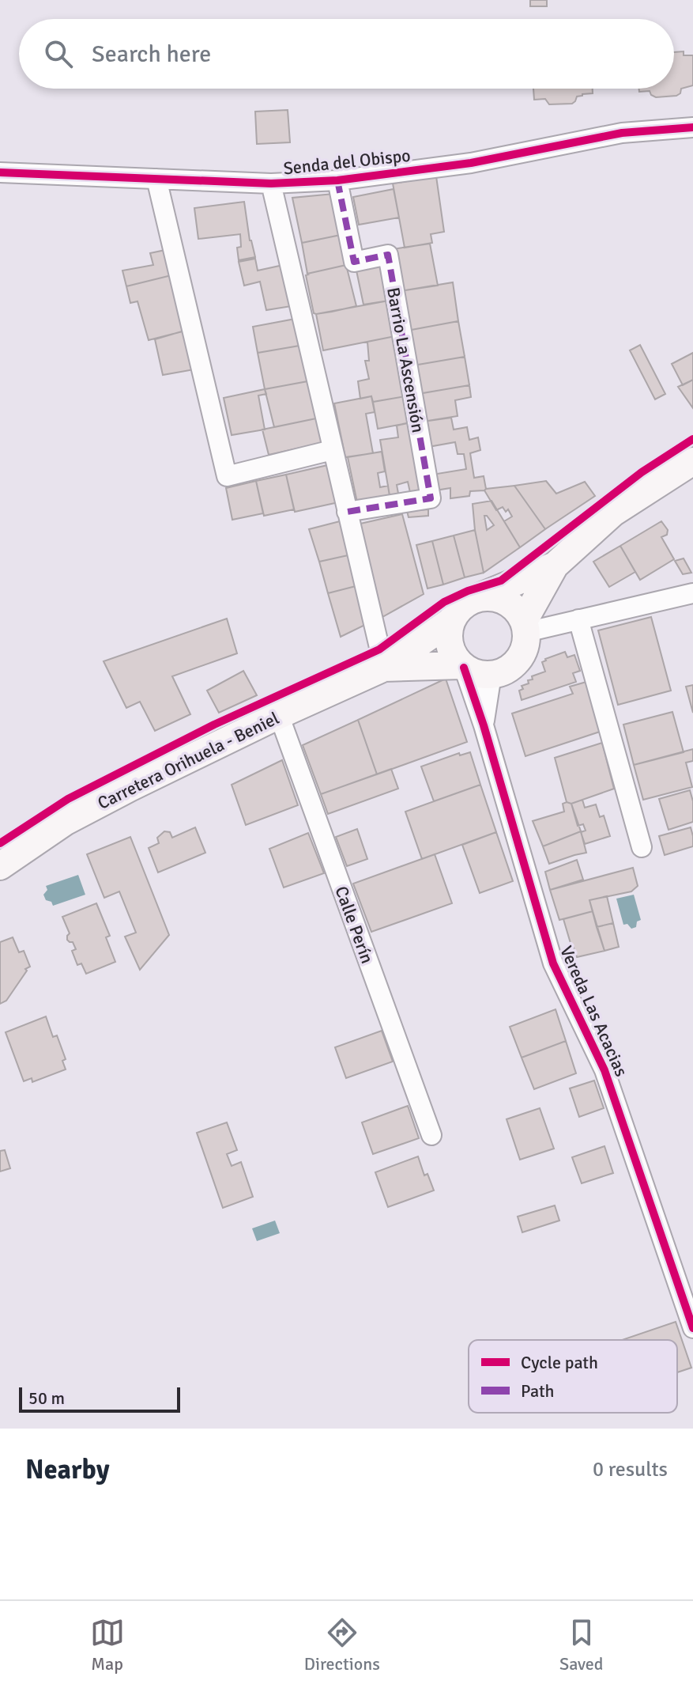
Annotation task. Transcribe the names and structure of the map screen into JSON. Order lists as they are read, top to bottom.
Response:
{
  "streets": {
    "main road": ["Carretera Orihuela - Beniel"],
    "street": [
      "Senda del Obispo",
      "Barrio La Ascensión",
      "Calle Perín",
      "Vereda Las Acacias"
    ]
  },
  "crossings": [
    ["Senda del Obispo", "Barrio La Ascensión"],
    ["Carretera Orihuela - Beniel", "Calle Perín"],
    ["Carretera Orihuela - Beniel", "Vereda Las Acacias"]
  ],
  "legend": ["Cycle path", "Path"],
  "scale_bar": "50 m",
  "page": {
    "search": "Search here",
    "scale": "50 m",
    "heading": ["Nearby", "0 results"],
    "nav": ["Map", "Directions", "Saved"]
  }
}
